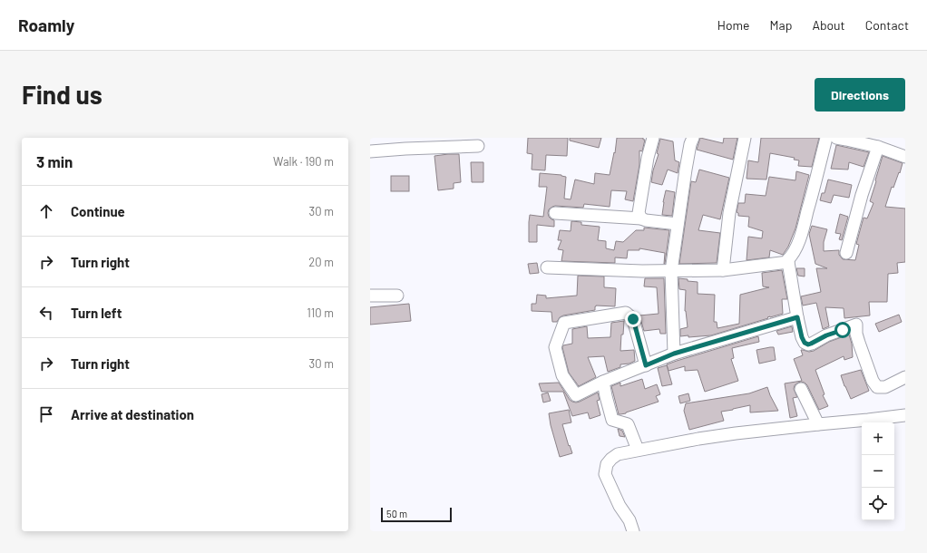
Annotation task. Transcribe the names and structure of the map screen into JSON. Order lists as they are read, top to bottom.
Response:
{
  "scale_bar": "50 m",
  "page": {
    "header": "Roamly",
    "nav": [
      "Home",
      "Map",
      "About",
      "Contact"
    ],
    "buttons": "Directions",
    "title": "Find us",
    "heading": ["3 min", "Walk · 190 m"],
    "list": [
      ["Continue", "30 m"],
      ["Turn right", "20 m"],
      ["Turn left", "110 m"],
      ["Turn right", "30 m"],
      "Arrive at destination"
    ],
    "map_buttons": ["+", "−"],
    "scale": "50 m"
  }
}
